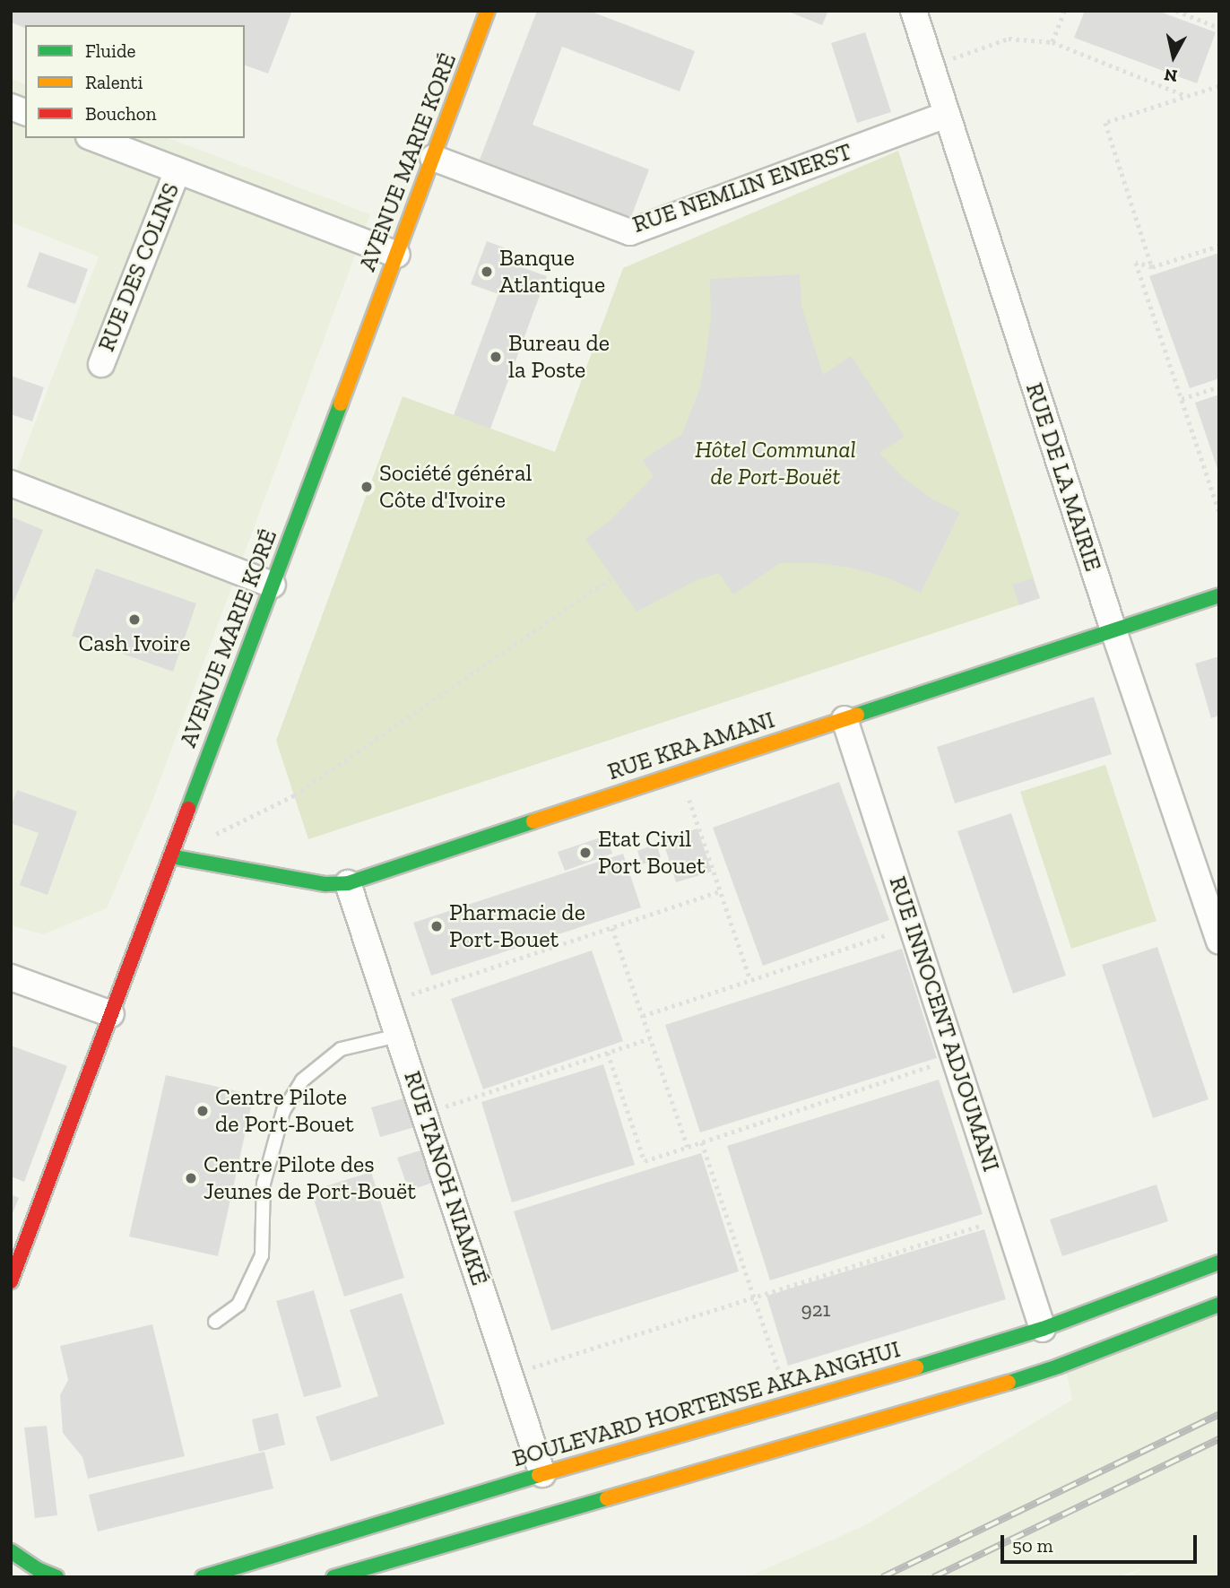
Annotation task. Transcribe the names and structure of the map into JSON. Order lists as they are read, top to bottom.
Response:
{
  "streets": {
    "main road": ["AVENUE MARIE KORÉ", "RUE KRA AMANI", "BOULEVARD HORTENSE AKA ANGHUI"],
    "street": [
      "RUE NEMLIN ENERST",
      "RUE DES COLINS",
      "RUE DE LA MAIRIE",
      "RUE INNOCENT ADJOUMANI",
      "RUE TANOH NIAMKÉ"
    ]
  },
  "crossings": [
    ["AVENUE MARIE KORÉ", "RUE NEMLIN ENERST"],
    ["AVENUE MARIE KORÉ", "RUE KRA AMANI"],
    ["RUE NEMLIN ENERST", "RUE DE LA MAIRIE"],
    ["RUE DE LA MAIRIE", "RUE KRA AMANI"],
    ["RUE KRA AMANI", "RUE INNOCENT ADJOUMANI"],
    ["RUE KRA AMANI", "RUE TANOH NIAMKÉ"],
    ["RUE INNOCENT ADJOUMANI", "BOULEVARD HORTENSE AKA ANGHUI"],
    ["RUE TANOH NIAMKÉ", "BOULEVARD HORTENSE AKA ANGHUI"]
  ],
  "parks": ["Hôtel Communal de Port-Bouët"],
  "places": [
    "Banque Atlantique",
    "Bureau de la Poste",
    "Société général Côte d'Ivoire",
    "Cash Ivoire",
    "Etat Civil Port Bouet",
    "Pharmacie de Port-Bouet",
    "Centre Pilote de Port-Bouet",
    "Centre Pilote des Jeunes de Port-Bouët"
  ],
  "house_numbers": ["921"],
  "legend": ["Fluide", "Ralenti", "Bouchon"],
  "scale_bar": "50 m",
  "north": "bottom"
}
